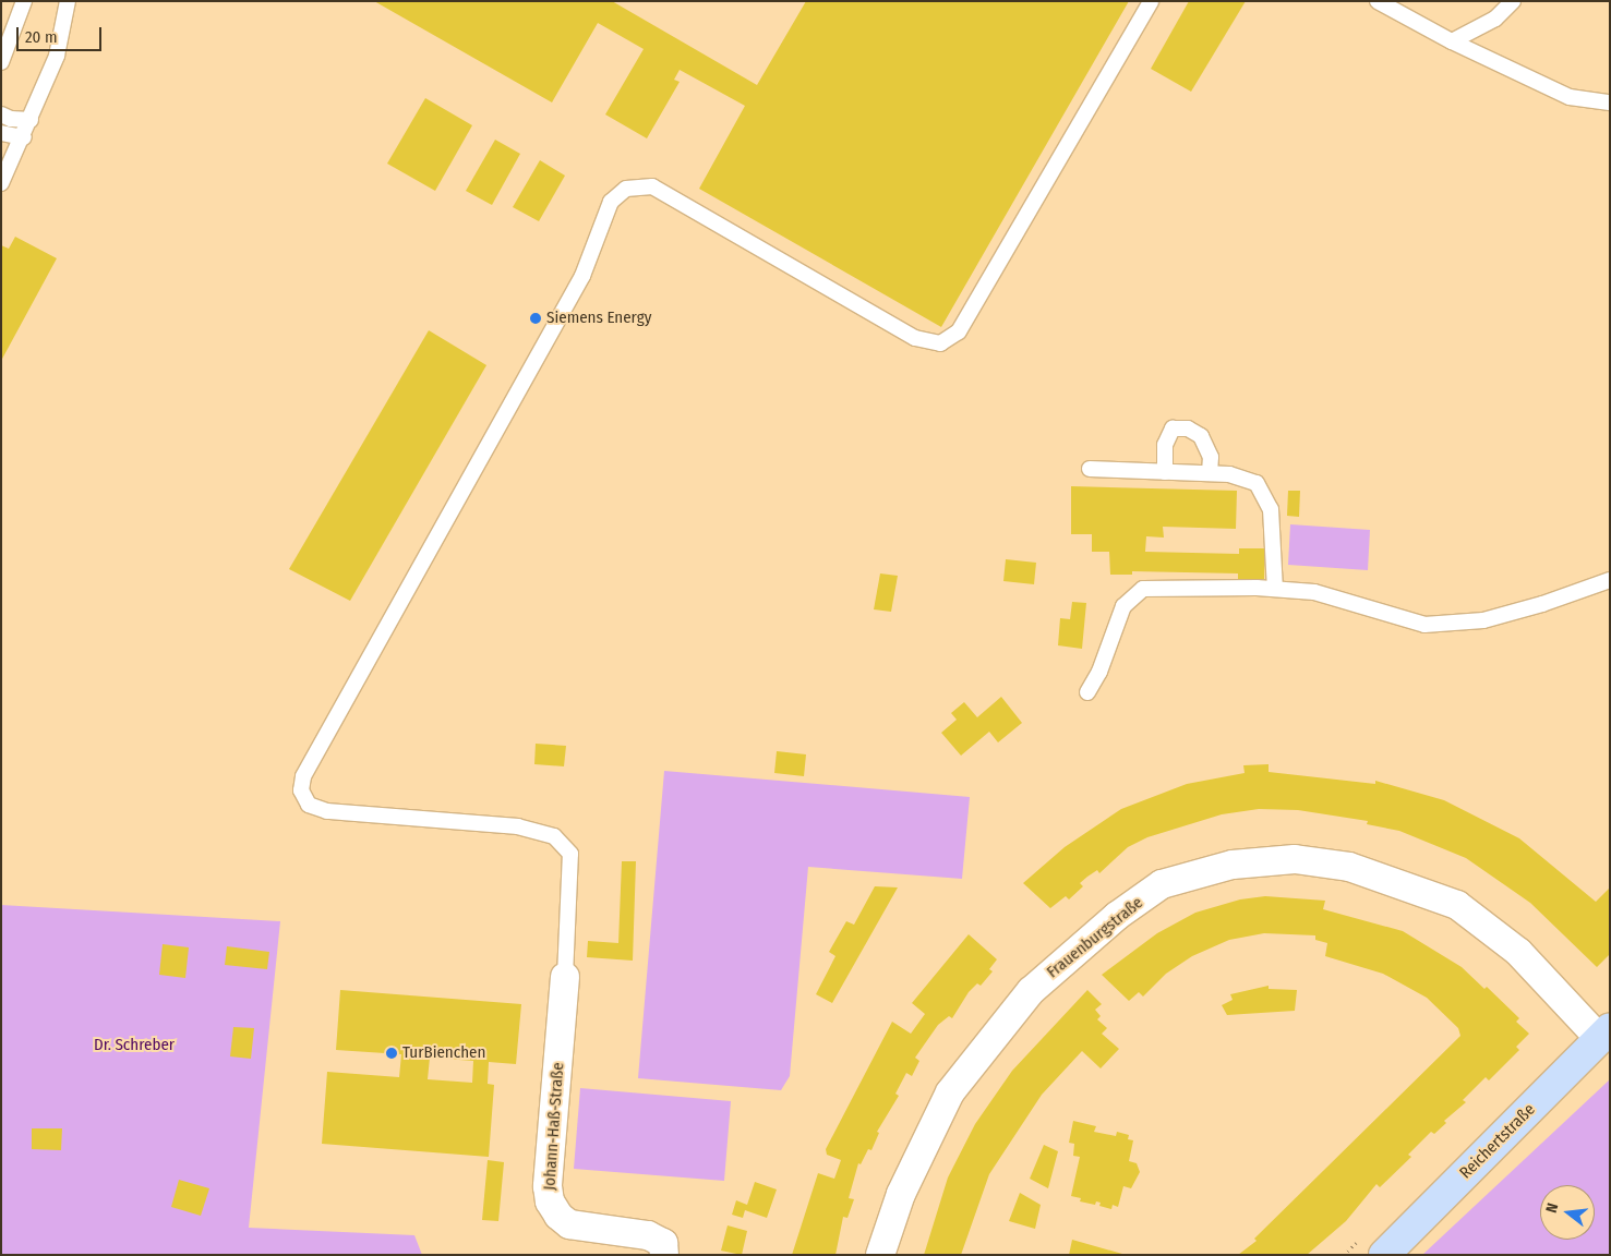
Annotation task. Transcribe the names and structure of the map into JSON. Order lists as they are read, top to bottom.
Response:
{
  "streets": {
    "main road": ["Reichertstraße"],
    "street": ["Frauenburgstraße", "Johann-Haß-Straße"]
  },
  "crossings": [
    ["Frauenburgstraße", "Reichertstraße"]
  ],
  "parks": ["Dr. Schreber"],
  "places": ["Siemens Energy", "TurBienchen"],
  "scale_bar": "20 m",
  "north": "left"
}
